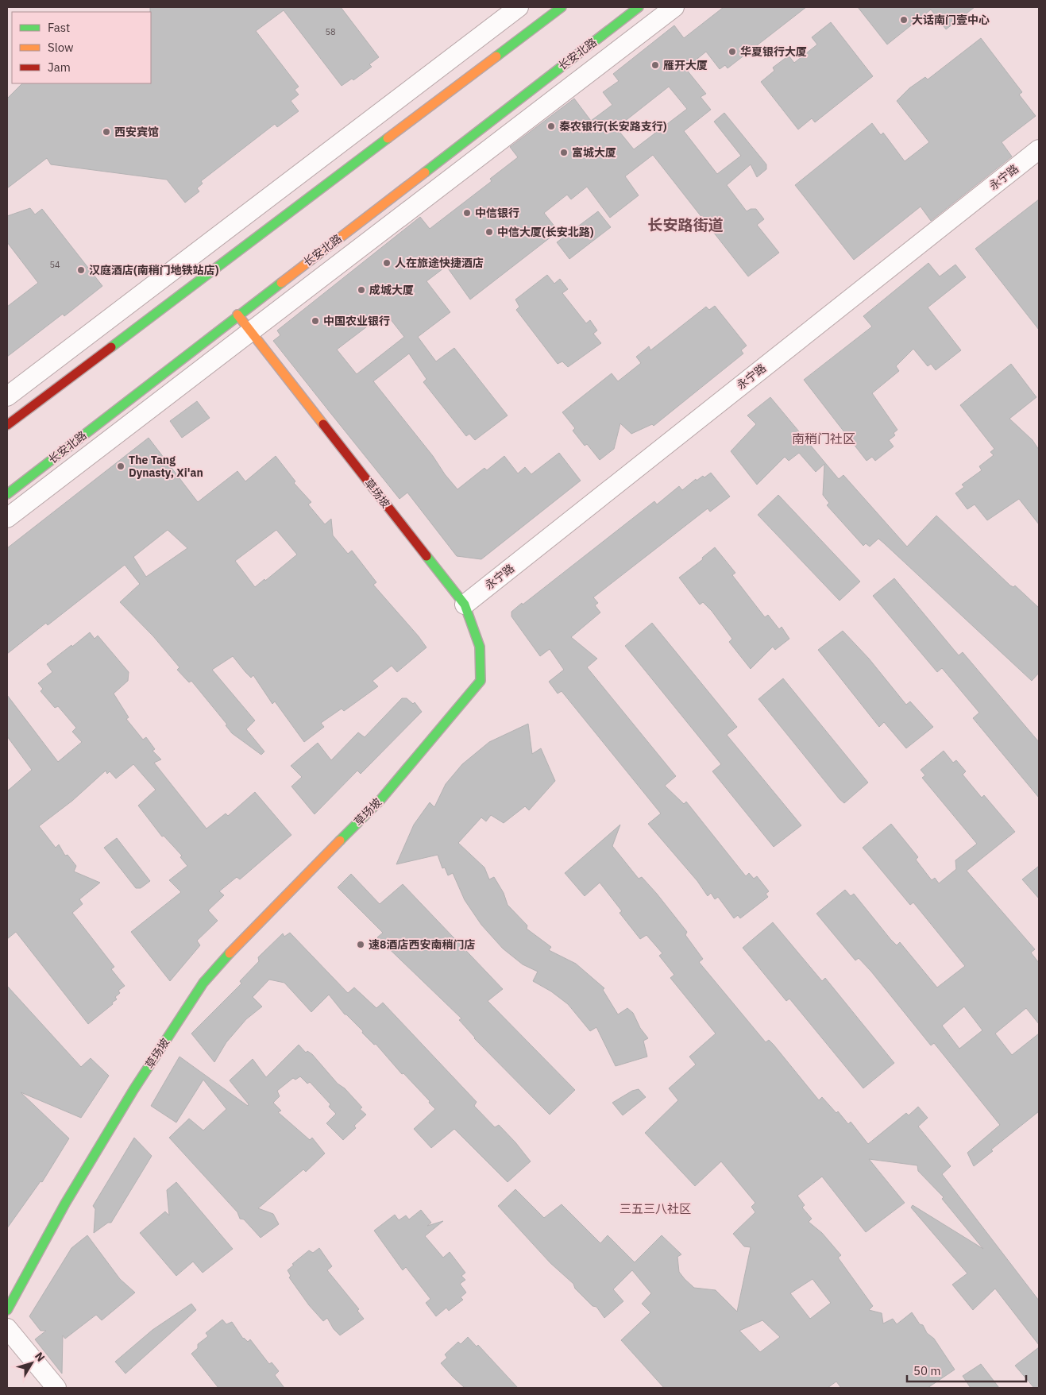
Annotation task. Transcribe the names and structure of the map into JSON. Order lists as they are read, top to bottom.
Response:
{
  "streets": {
    "main road": ["长安北路", "草场坡"],
    "street": ["永宁路"]
  },
  "crossings": [
    ["长安北路", "草场坡"],
    ["永宁路", "草场坡"]
  ],
  "districts": ["长安路街道", "南稍门社区", "三五三八社区"],
  "places": [
    "大话南门壹中心",
    "华夏银行大厦",
    "雁开大厦",
    "秦农银行(长安路支行)",
    "西安宾馆",
    "富城大厦",
    "中信银行",
    "中信大厦(长安北路)",
    "人在旅途快捷酒店",
    "汉庭酒店(南稍门地铁站店)",
    "成城大厦",
    "中国农业银行",
    "The Tang Dynasty, Xi'an",
    "速8酒店西安南稍门店"
  ],
  "house_numbers": ["58", "54"],
  "legend": ["Fast", "Slow", "Jam"],
  "scale_bar": "50 m",
  "north": "top right"
}
